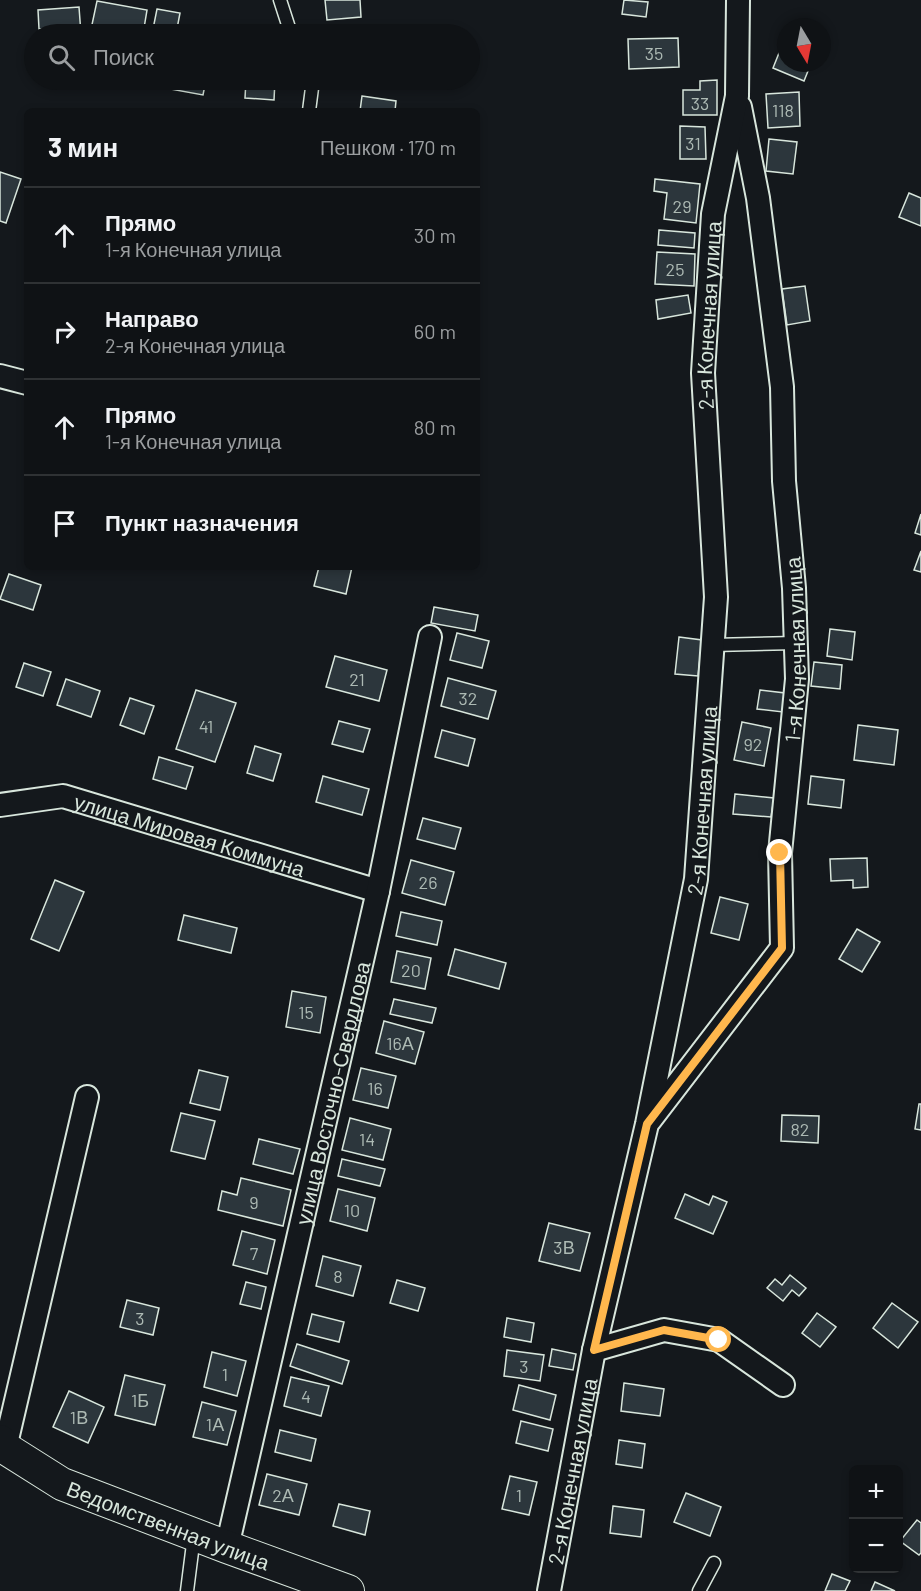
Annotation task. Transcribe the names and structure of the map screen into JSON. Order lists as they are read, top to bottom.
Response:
{
  "streets": {
    "main road": ["Ведомственная улица"],
    "street": [
      "2-я Конечная улица",
      "1-я Конечная улица",
      "улица Мировая Коммуна",
      "улица Восточно-Свердлова"
    ]
  },
  "crossings": [
    ["2-я Конечная улица", "1-я Конечная улица"],
    ["улица Мировая Коммуна", "улица Восточно-Свердлова"],
    ["улица Восточно-Свердлова", "Ведомственная улица"]
  ],
  "house_numbers": [
    "35",
    "33",
    "118",
    "31",
    "29",
    "25",
    "21",
    "32",
    "41",
    "92",
    "26",
    "20",
    "15",
    "16А",
    "16",
    "82",
    "14",
    "9",
    "10",
    "3В",
    "7",
    "8",
    "3",
    "3",
    "1",
    "4",
    "1Б",
    "1В",
    "1А",
    "2А",
    "1"
  ],
  "north": "bottom",
  "page": {
    "search": "Поиск",
    "heading": ["3 мин", "Пешком · 170 m"],
    "list": [
      ["Прямо", "1-я Конечная улица", "30 m"],
      ["Направо", "2-я Конечная улица", "60 m"],
      ["Прямо", "1-я Конечная улица", "80 m"],
      "Пункт назначения"
    ],
    "map_buttons": ["+", "−"]
  }
}
